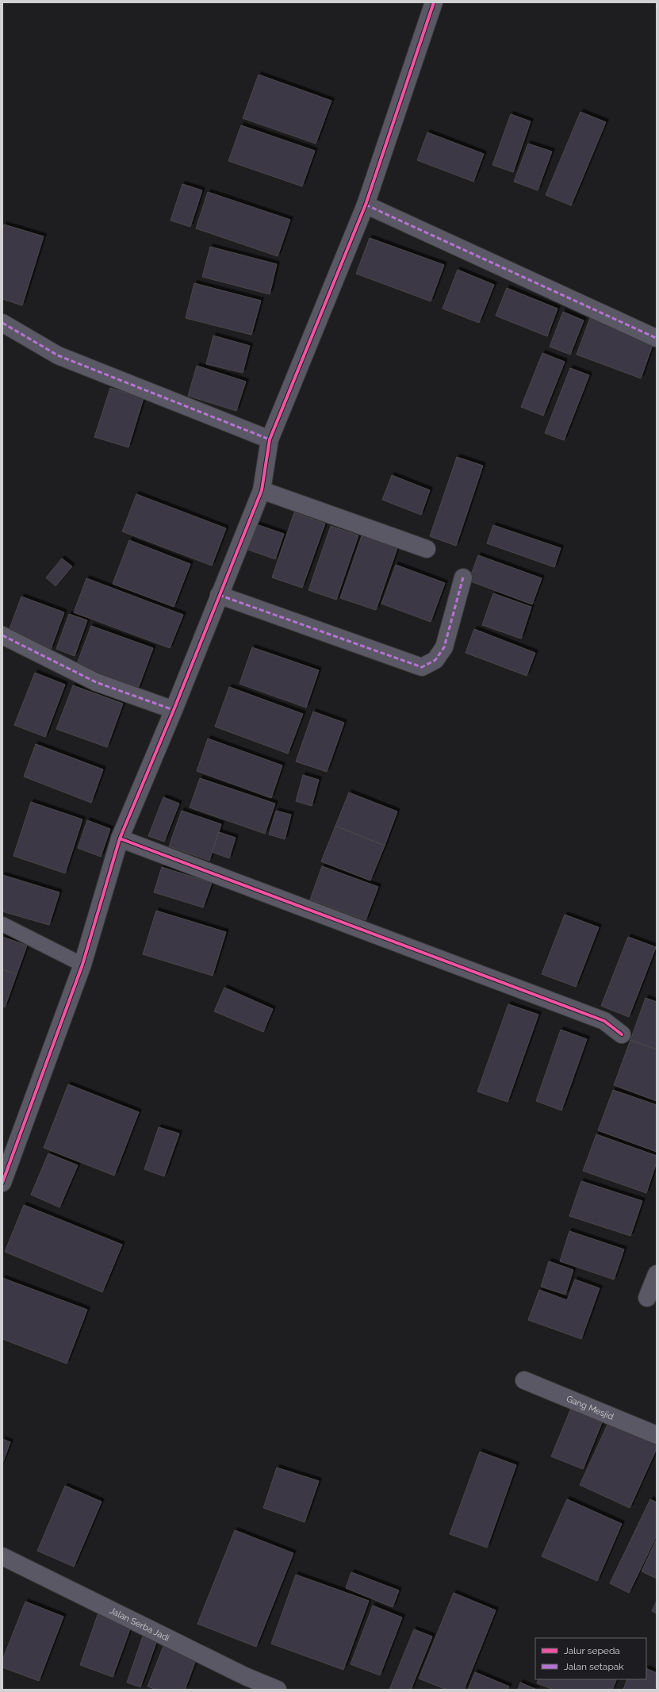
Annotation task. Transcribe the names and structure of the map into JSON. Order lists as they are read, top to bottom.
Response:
{
  "streets": {
    "street": ["Gang Mesjid", "Jalan Serba Jadi"]
  },
  "legend": ["Jalur sepeda", "Jalan setapak"]
}
